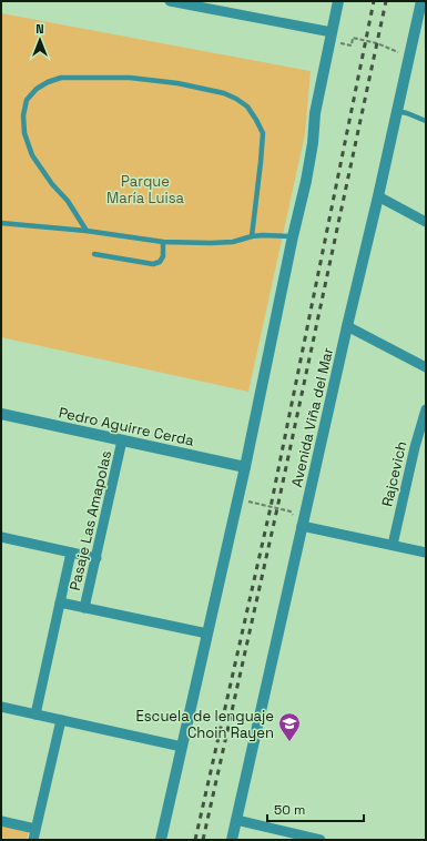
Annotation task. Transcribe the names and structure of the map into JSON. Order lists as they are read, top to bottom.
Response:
{
  "streets": {
    "street": [
      "Avenida Viña del Mar",
      "Pedro Aguirre Cerda",
      "Rajcevich",
      "Pasaje Las Amapolas"
    ]
  },
  "crossings": [
    ["Pedro Aguirre Cerda", "Pasaje Las Amapolas"]
  ],
  "parks": ["Parque María Luisa"],
  "places": {
    "school or university": ["Escuela de lenguaje Choin Rayen"]
  },
  "scale_bar": "50 m",
  "north": "top"
}
